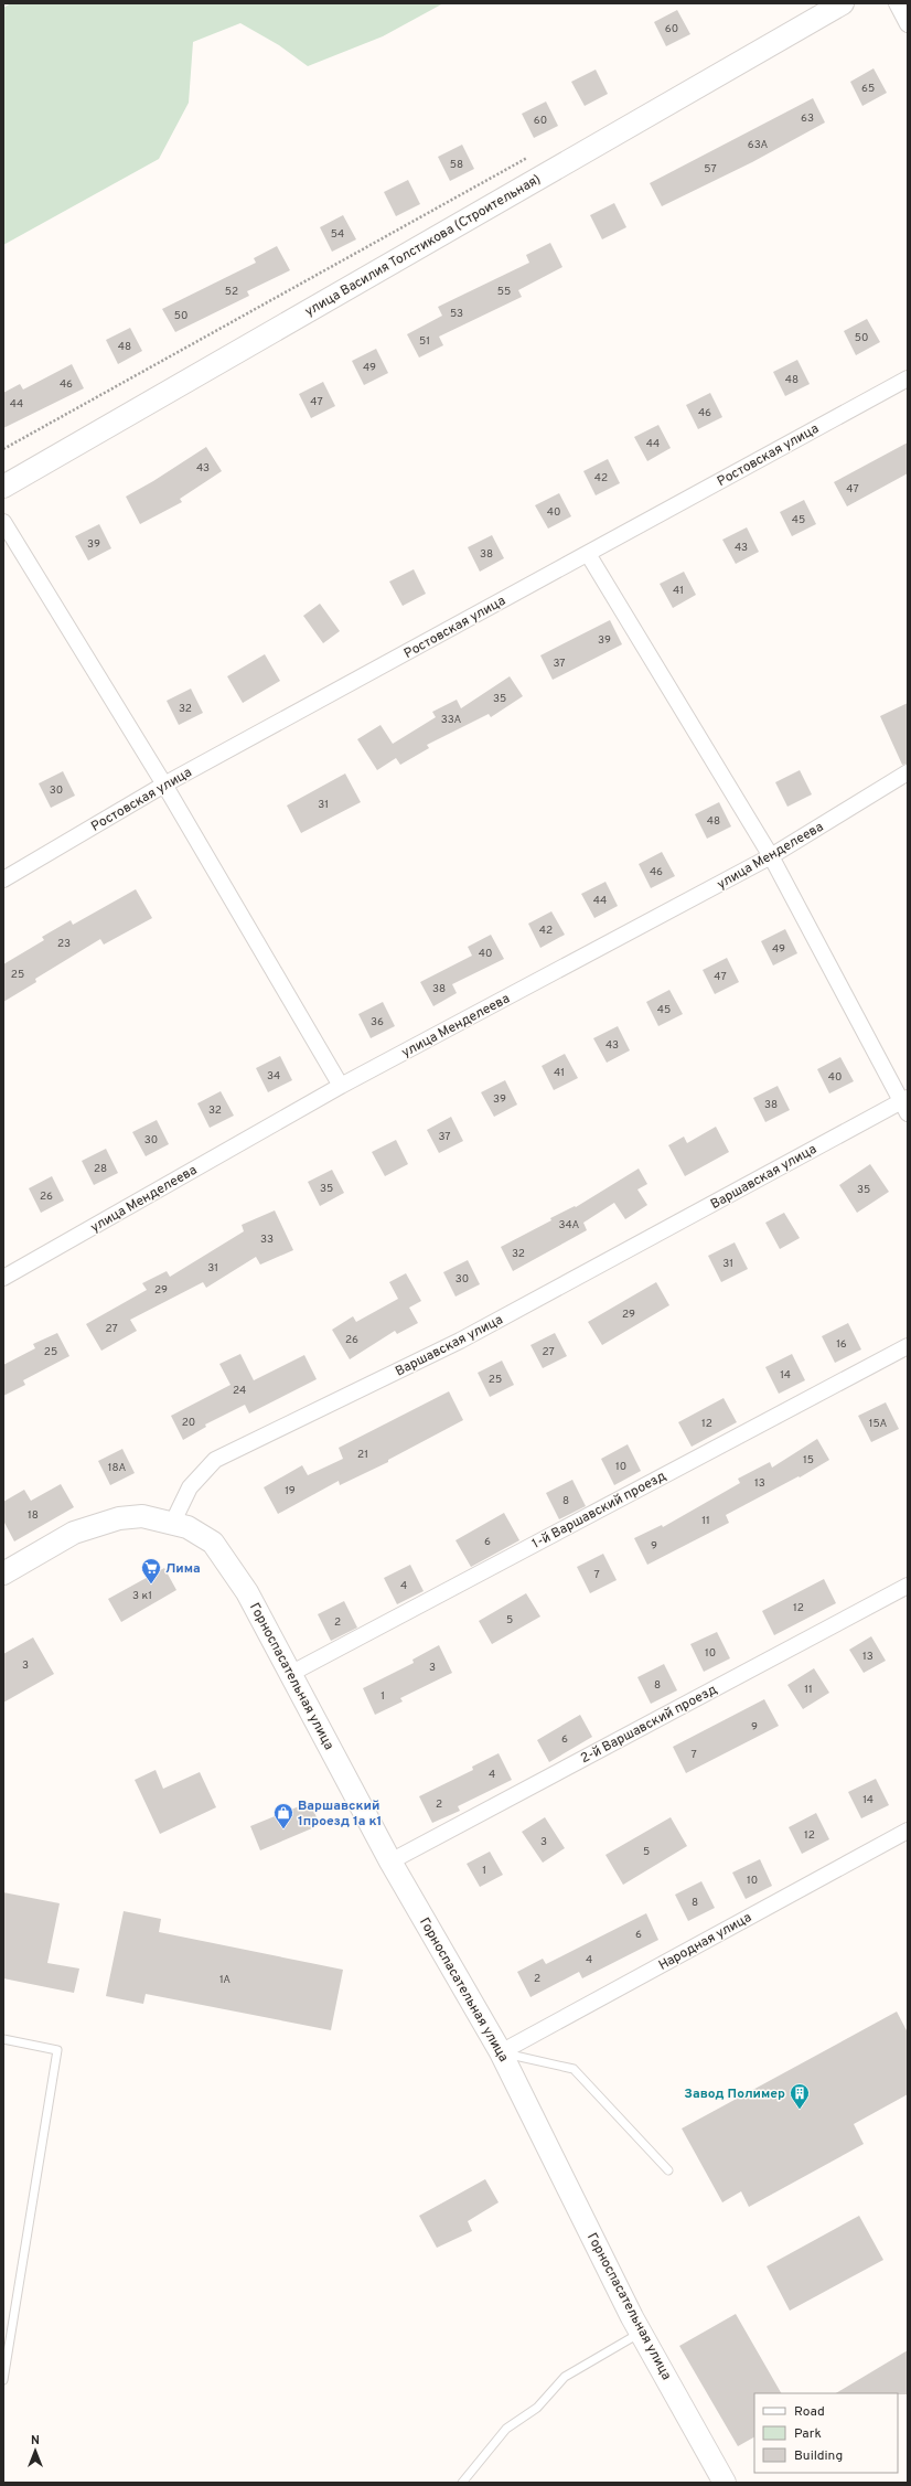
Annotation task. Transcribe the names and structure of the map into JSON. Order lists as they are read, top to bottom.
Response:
{
  "streets": {
    "main road": ["улица Василия Толстикова (Строительная)", "Горноспасательная улица"],
    "street": [
      "Ростовская улица",
      "улица Менделеева",
      "Варшавская улица",
      "1-й Варшавский проезд",
      "2-й Варшавский проезд",
      "Народная улица"
    ]
  },
  "crossings": [
    ["Варшавская улица", "Горноспасательная улица"],
    ["1-й Варшавский проезд", "Горноспасательная улица"],
    ["Горноспасательная улица", "2-й Варшавский проезд"],
    ["Горноспасательная улица", "Народная улица"]
  ],
  "places": {
    "supermarket": ["Лима"],
    "shop": ["Варшавский 1проезд 1а к1"],
    "building": ["Завод Полимер"]
  },
  "house_numbers": [
    "60",
    "65",
    "63",
    "60",
    "63А",
    "58",
    "57",
    "54",
    "52",
    "55",
    "53",
    "50",
    "50",
    "51",
    "48",
    "49",
    "48",
    "46",
    "47",
    "44",
    "46",
    "44",
    "43",
    "42",
    "47",
    "40",
    "45",
    "39",
    "43",
    "38",
    "41",
    "39",
    "37",
    "35",
    "32",
    "33А",
    "30",
    "31",
    "48",
    "46",
    "44",
    "42",
    "23",
    "49",
    "40",
    "25",
    "47",
    "38",
    "45",
    "36",
    "43",
    "41",
    "34",
    "40",
    "39",
    "38",
    "32",
    "37",
    "30",
    "28",
    "35",
    "35",
    "26",
    "34А",
    "33",
    "32",
    "31",
    "31",
    "30",
    "29",
    "29",
    "27",
    "26",
    "16",
    "25",
    "27",
    "14",
    "25",
    "24",
    "20",
    "12",
    "15А",
    "21",
    "15",
    "10",
    "18А",
    "13",
    "19",
    "8",
    "18",
    "11",
    "6",
    "9",
    "7",
    "4",
    "3 к1",
    "12",
    "5",
    "2",
    "10",
    "13",
    "3",
    "3",
    "8",
    "11",
    "1",
    "9",
    "6",
    "7",
    "4",
    "14",
    "2",
    "12",
    "3",
    "5",
    "1",
    "10",
    "8",
    "6",
    "4",
    "2",
    "1А"
  ],
  "legend": ["Road", "Park", "Building"],
  "north": "top"
}
